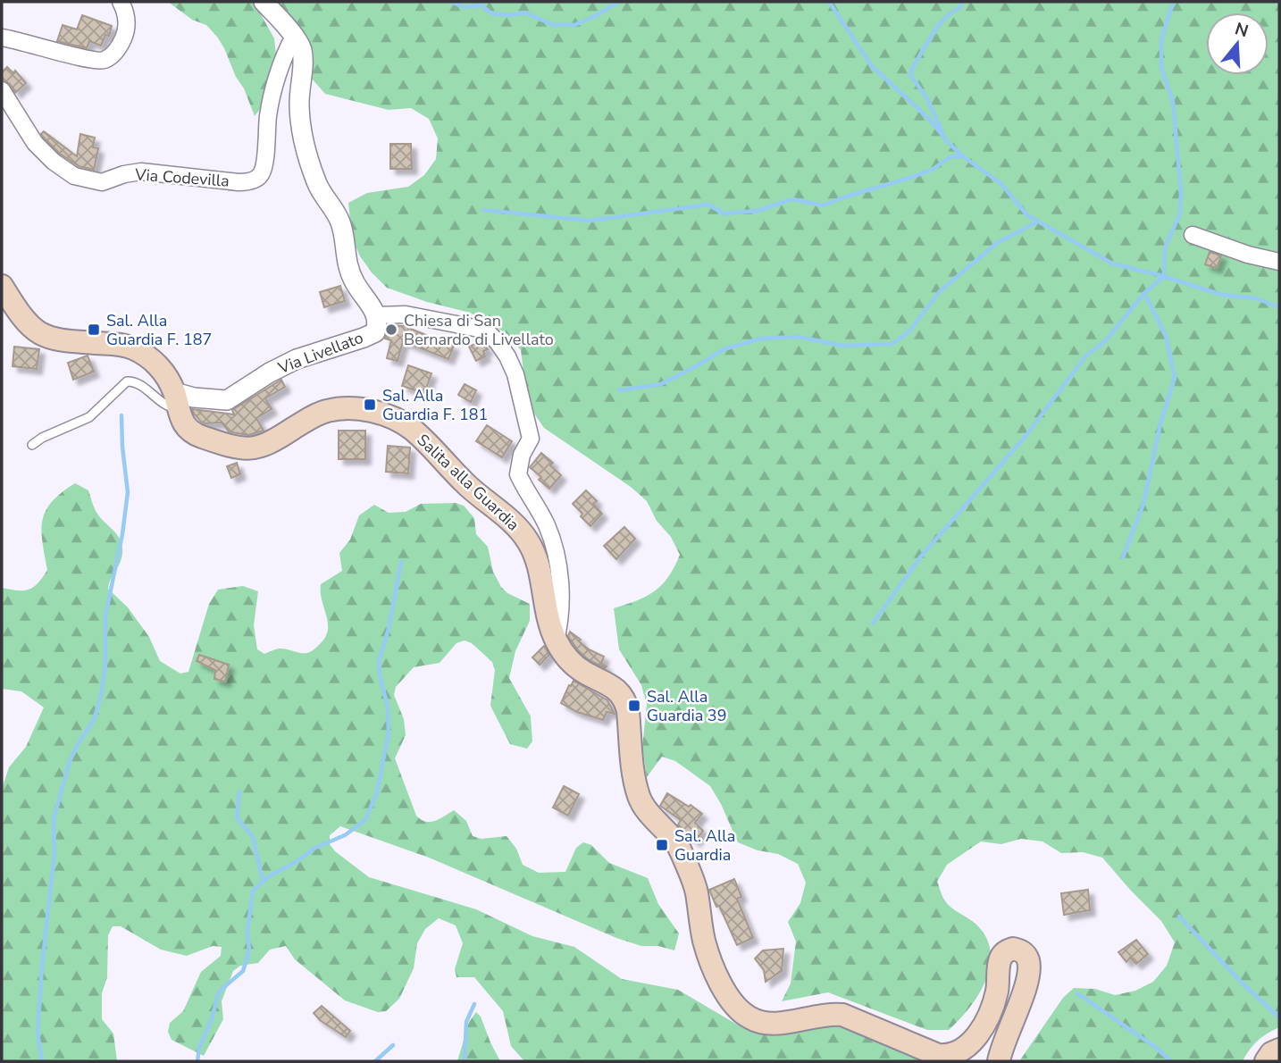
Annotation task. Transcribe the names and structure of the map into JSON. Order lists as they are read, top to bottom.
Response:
{
  "streets": {
    "main road": ["Salita alla Guardia"],
    "street": ["Via Codevilla", "Via Livellato"]
  },
  "crossings": [
    ["Via Codevilla", "Via Livellato"],
    ["Via Livellato", "Salita alla Guardia"]
  ],
  "places": {
    "transit": [
      "Sal. Alla Guardia F. 187",
      "Sal. Alla Guardia F. 181",
      "Sal. Alla Guardia 39",
      "Sal. Alla Guardia"
    ],
    "other": ["Chiesa di San Bernardo di Livellato"]
  },
  "north": "top"
}
